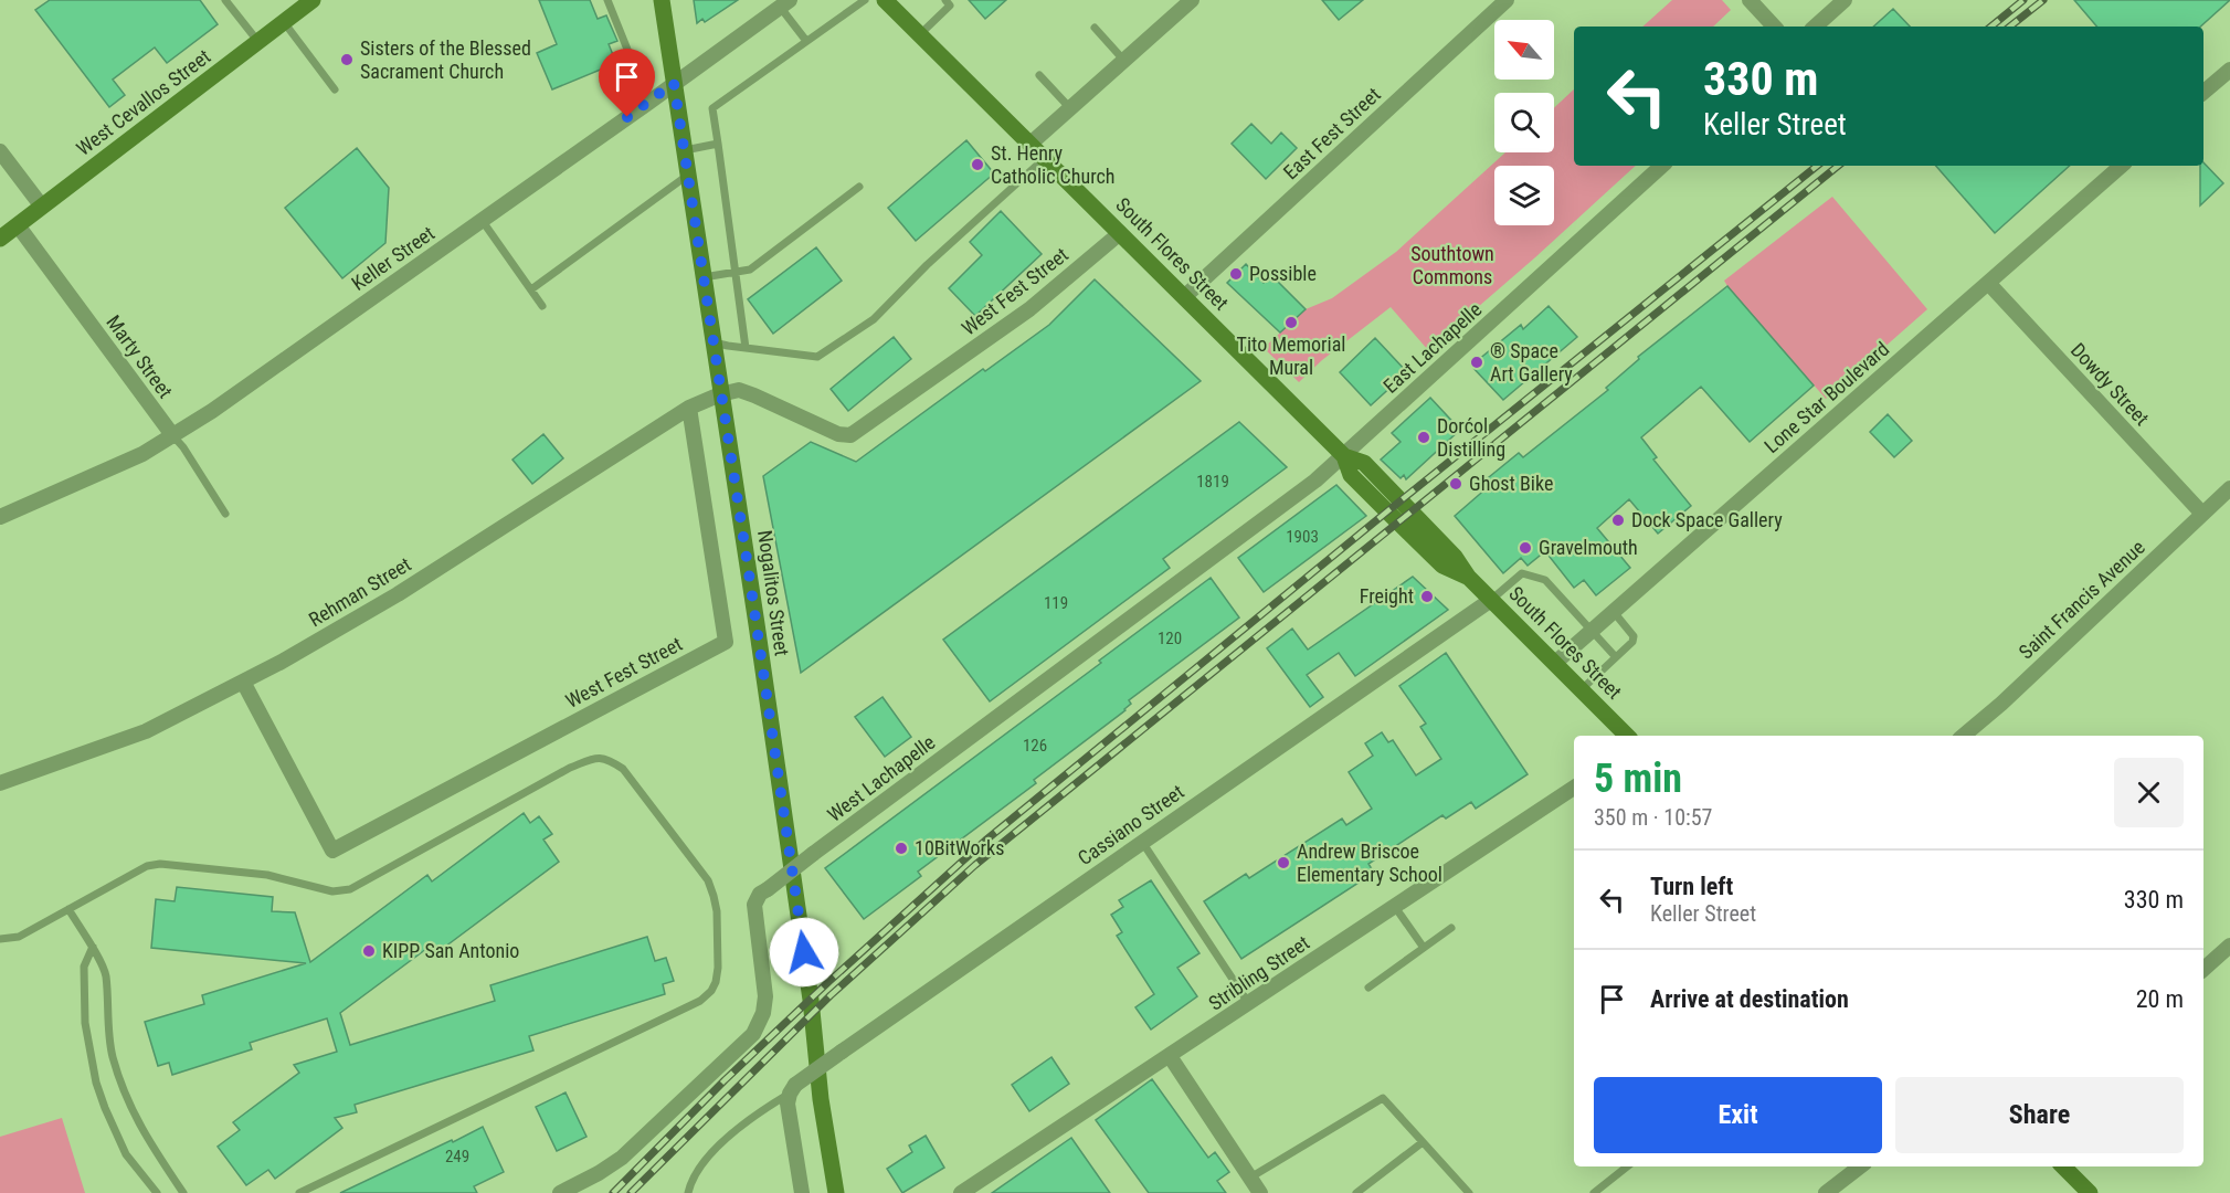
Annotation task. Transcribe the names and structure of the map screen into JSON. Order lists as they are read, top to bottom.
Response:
{
  "streets": {
    "main road": ["West Cevallos Street", "South Flores Street", "Nogalitos Street"],
    "street": [
      "East Fest Street",
      "Keller Street",
      "West Fest Street",
      "East Lachapelle",
      "Marty Street",
      "Dowdy Street",
      "Lone Star Boulevard",
      "Rehman Street",
      "Saint Francis Avenue",
      "West Lachapelle",
      "Cassiano Street",
      "Stribling Street"
    ]
  },
  "crossings": [
    ["West Cevallos Street", "Marty Street"],
    ["East Fest Street", "South Flores Street"],
    ["South Flores Street", "West Fest Street"],
    ["South Flores Street", "East Lachapelle"],
    ["South Flores Street", "Lone Star Boulevard"],
    ["South Flores Street", "West Lachapelle"],
    ["South Flores Street", "Cassiano Street"],
    ["Keller Street", "Marty Street"],
    ["Keller Street", "Nogalitos Street"],
    ["West Fest Street", "Rehman Street"],
    ["West Fest Street", "Nogalitos Street"],
    ["East Lachapelle", "West Lachapelle"],
    ["Dowdy Street", "Lone Star Boulevard"],
    ["Dowdy Street", "Saint Francis Avenue"],
    ["Rehman Street", "Nogalitos Street"]
  ],
  "parks": ["Southtown Commons"],
  "places": [
    "Sisters of the Blessed Sacrament Church",
    "St. Henry Catholic Church",
    "Possible",
    "Tito Memorial Mural",
    "® Space Art Gallery",
    "Dorćol Distilling",
    "Ghost Bike",
    "Dock Space Gallery",
    "Gravelmouth",
    "Freight",
    "10BitWorks",
    "Andrew Briscoe Elementary School",
    "KIPP San Antonio"
  ],
  "house_numbers": [
    "1819",
    "1903",
    "119",
    "120",
    "126",
    "249"
  ],
  "north": "top left",
  "page": {
    "turn": ["330 m", "Keller Street"],
    "heading": ["5 min", "350 m · 10:57"],
    "list": [
      {
        "name": "Turn left",
        "note": "Keller Street",
        "value": "330 m"
      },
      {
        "name": "Arrive at destination",
        "value": "20 m"
      }
    ],
    "buttons": ["Exit", "Share"]
  }
}
